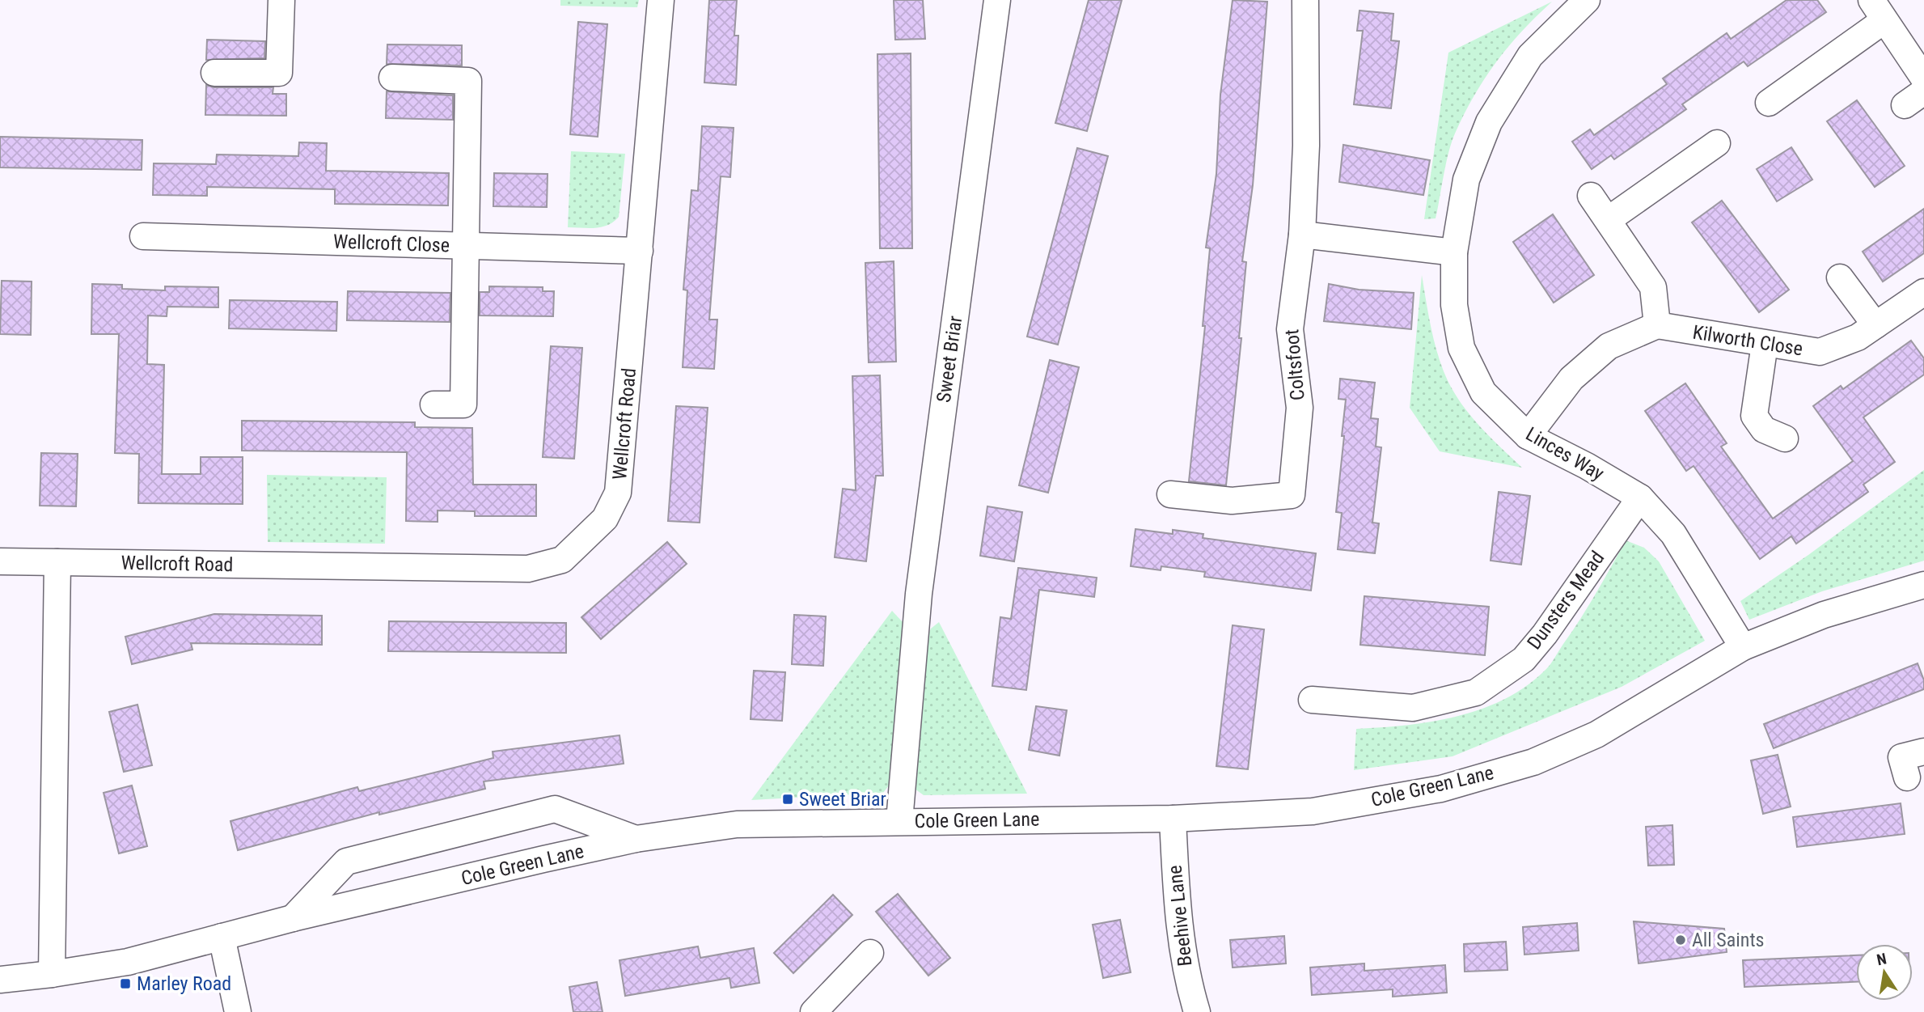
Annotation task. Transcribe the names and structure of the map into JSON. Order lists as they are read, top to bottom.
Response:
{
  "streets": {
    "street": [
      "Wellcroft Close",
      "Kilworth Close",
      "Sweet Briar",
      "Coltsfoot",
      "Wellcroft Road",
      "Linces Way",
      "Dunsters Mead",
      "Cole Green Lane",
      "Beehive Lane"
    ]
  },
  "crossings": [
    ["Wellcroft Close", "Wellcroft Road"],
    ["Sweet Briar", "Cole Green Lane"],
    ["Linces Way", "Dunsters Mead"],
    ["Linces Way", "Cole Green Lane"],
    ["Cole Green Lane", "Beehive Lane"]
  ],
  "places": {
    "transit": ["Sweet Briar", "Marley Road"],
    "other": ["All Saints"]
  },
  "north": "top"
}
